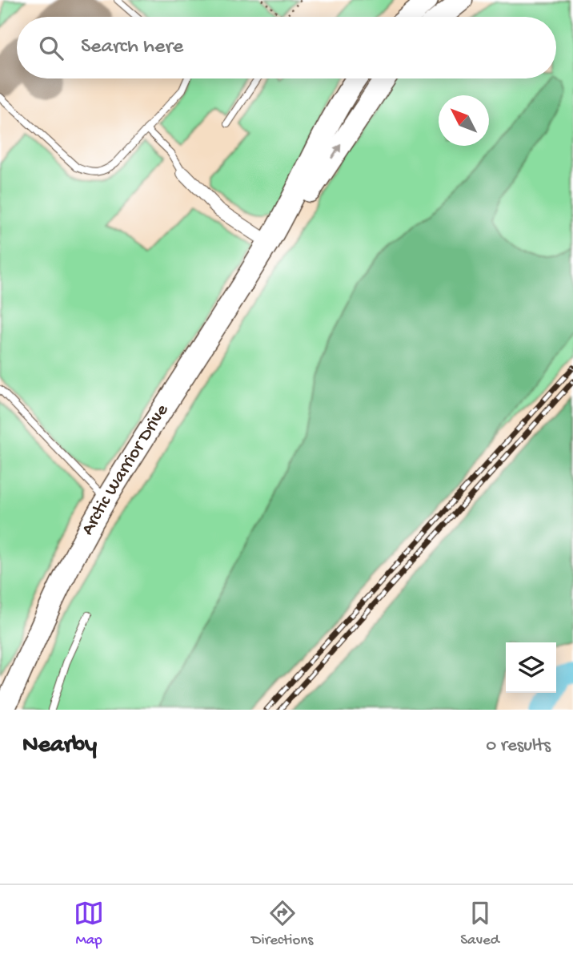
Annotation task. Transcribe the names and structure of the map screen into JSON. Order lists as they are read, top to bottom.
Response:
{
  "streets": {
    "main road": ["Arctic Warrior Drive"]
  },
  "north": "top left",
  "page": {
    "search": "Search here",
    "heading": ["Nearby", "0 results"],
    "nav": ["Map", "Directions", "Saved"]
  }
}
